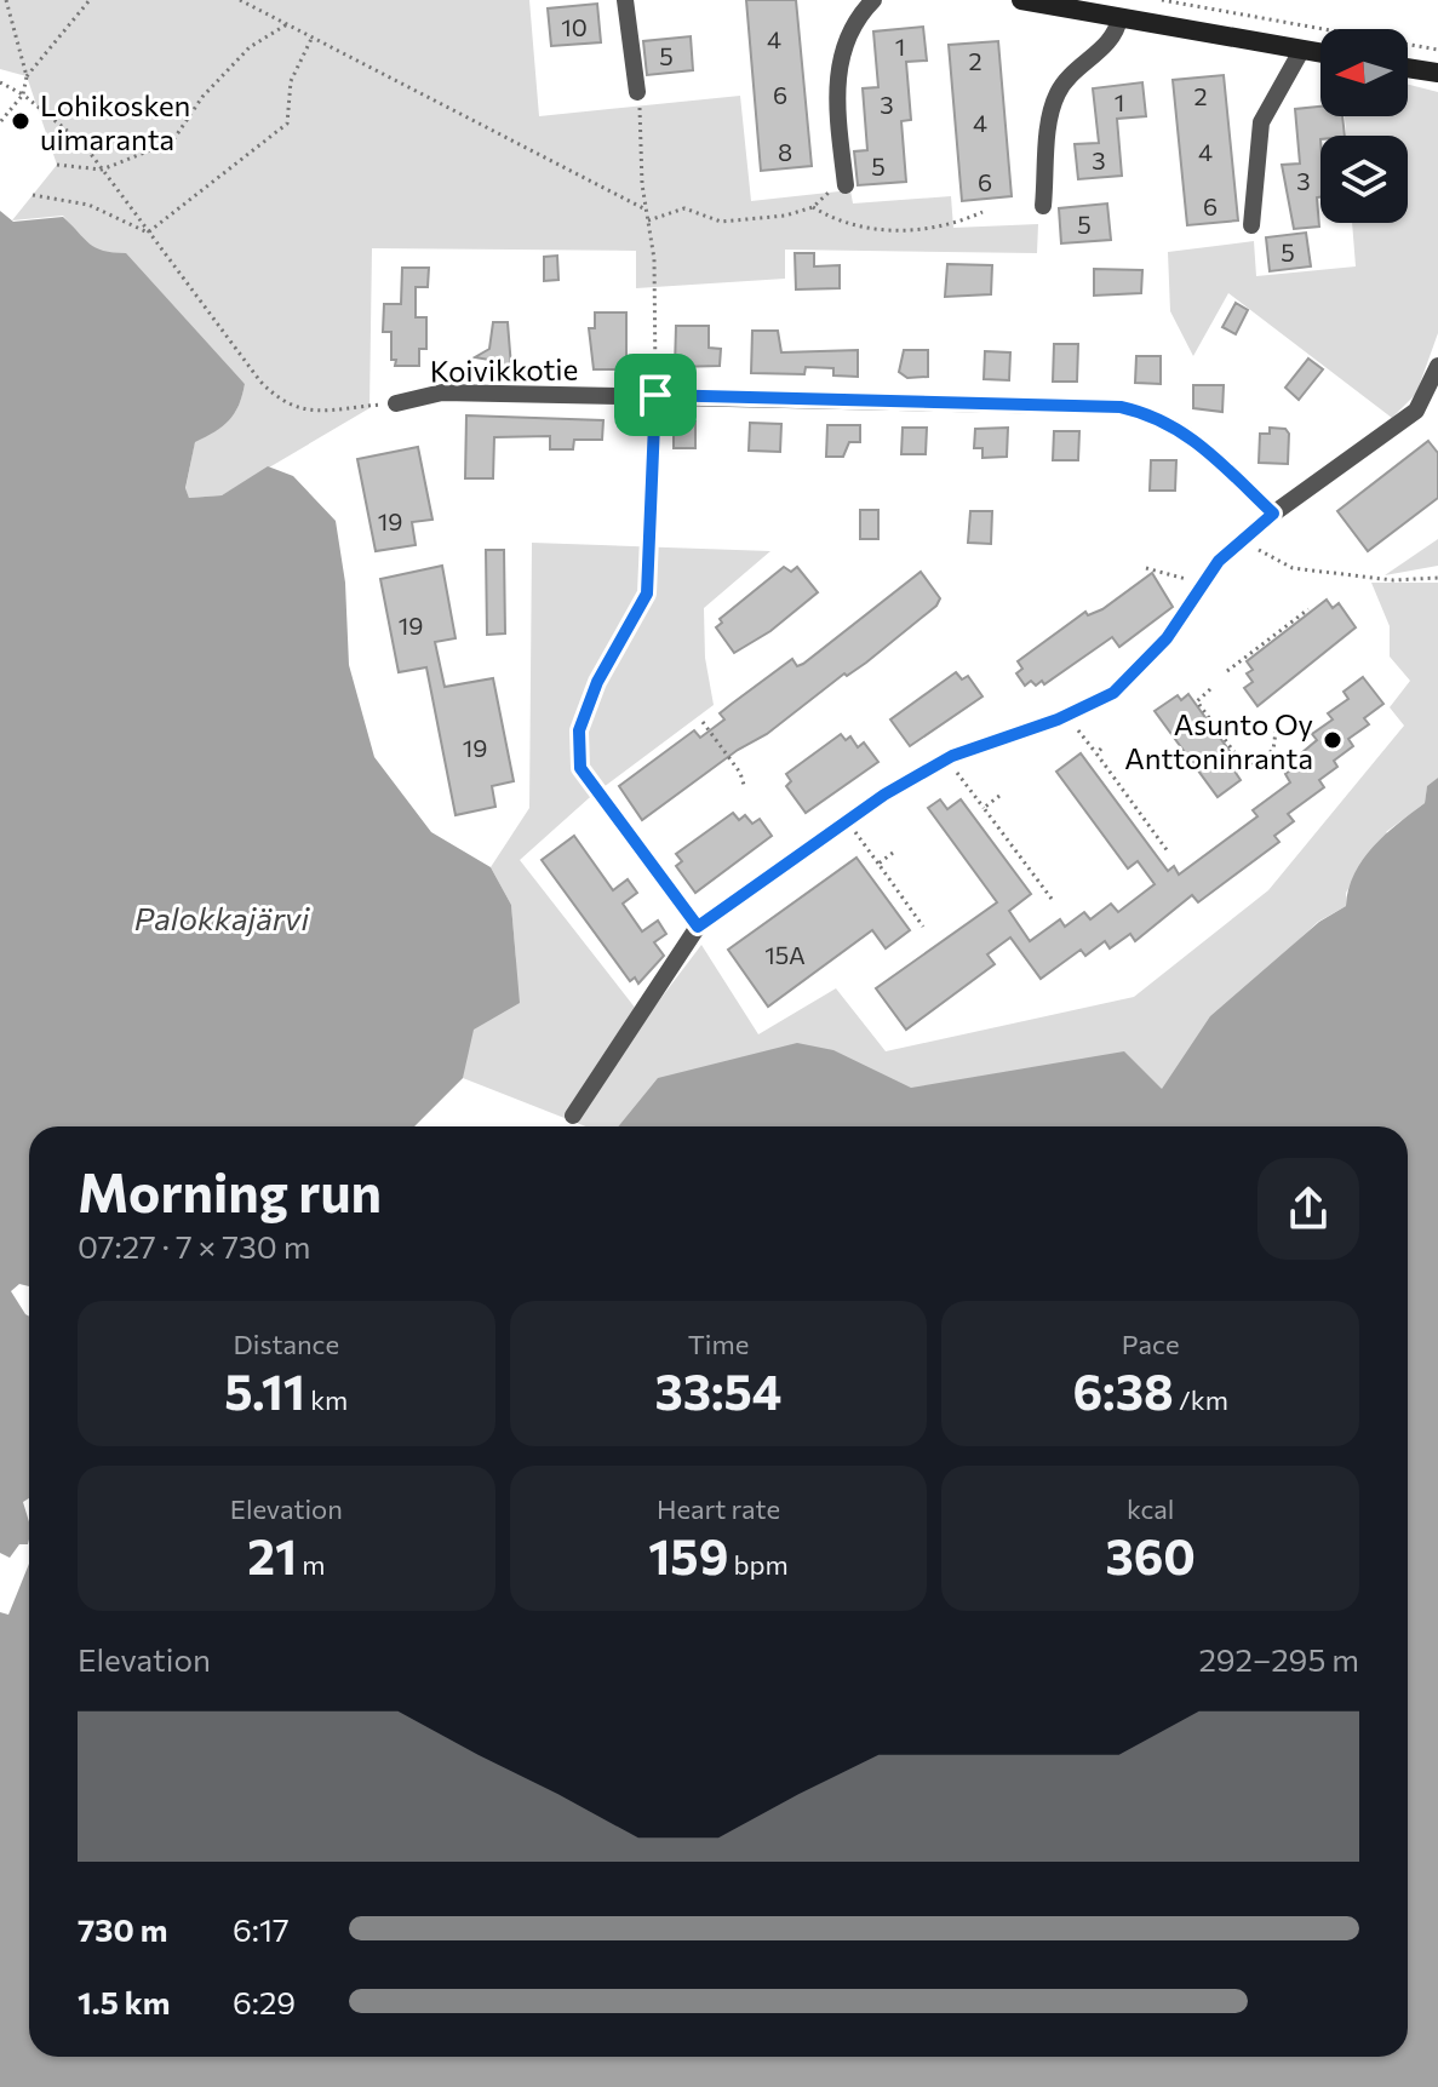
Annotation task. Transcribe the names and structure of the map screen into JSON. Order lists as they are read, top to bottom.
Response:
{
  "streets": {
    "street": ["Koivikkotie"]
  },
  "water": ["Palokkajärvi"],
  "places": ["Lohikosken uimaranta", "Asunto Oy Anttoninranta"],
  "house_numbers": [
    "10",
    "4",
    "1",
    "5",
    "2",
    "6",
    "2",
    "1",
    "3",
    "4",
    "8",
    "4",
    "3",
    "5",
    "3",
    "6",
    "6",
    "5",
    "5",
    "19",
    "19",
    "19",
    "15A"
  ],
  "north": "left",
  "page": {
    "heading": ["Morning run", "07:27 · 7 × 730 m"],
    "stats": [
      ["Distance", "5.11 km"],
      ["Time", "33:54"],
      ["Pace", "6:38 /km"],
      ["Elevation", "21 m"],
      ["Heart rate", "159 bpm"],
      ["kcal", "360"]
    ],
    "chart": ["Elevation", "292–295 m"],
    "list": [
      {
        "name": "730 m",
        "note": "6:17"
      },
      {
        "name": "1.5 km",
        "note": "6:29"
      }
    ]
  }
}
